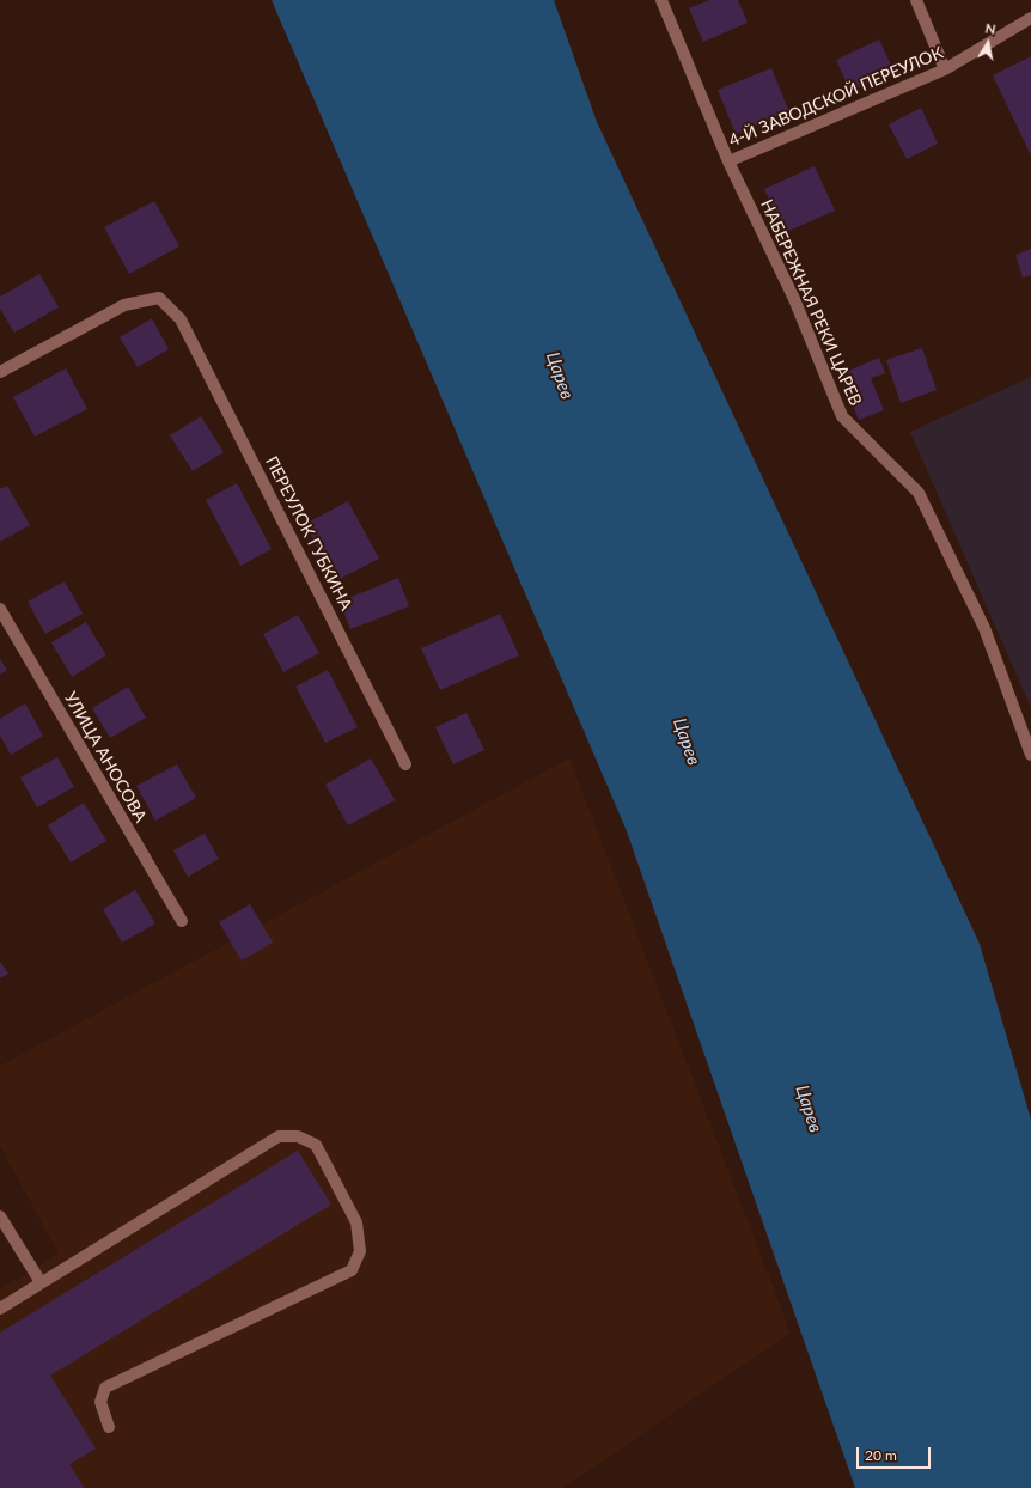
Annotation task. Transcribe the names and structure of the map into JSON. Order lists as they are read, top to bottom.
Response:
{
  "streets": {
    "street": [
      "4-Й ЗАВОДСКОЙ ПЕРЕУЛОК",
      "НАБЕРЕЖНАЯ РЕКИ ЦАРЕВ",
      "ПЕРЕУЛОК ГУБКИНА",
      "УЛИЦА АНОСОВА"
    ]
  },
  "crossings": [
    ["4-Й ЗАВОДСКОЙ ПЕРЕУЛОК", "НАБЕРЕЖНАЯ РЕКИ ЦАРЕВ"]
  ],
  "water": ["Царев"],
  "scale_bar": "20 m",
  "north": "top"
}
